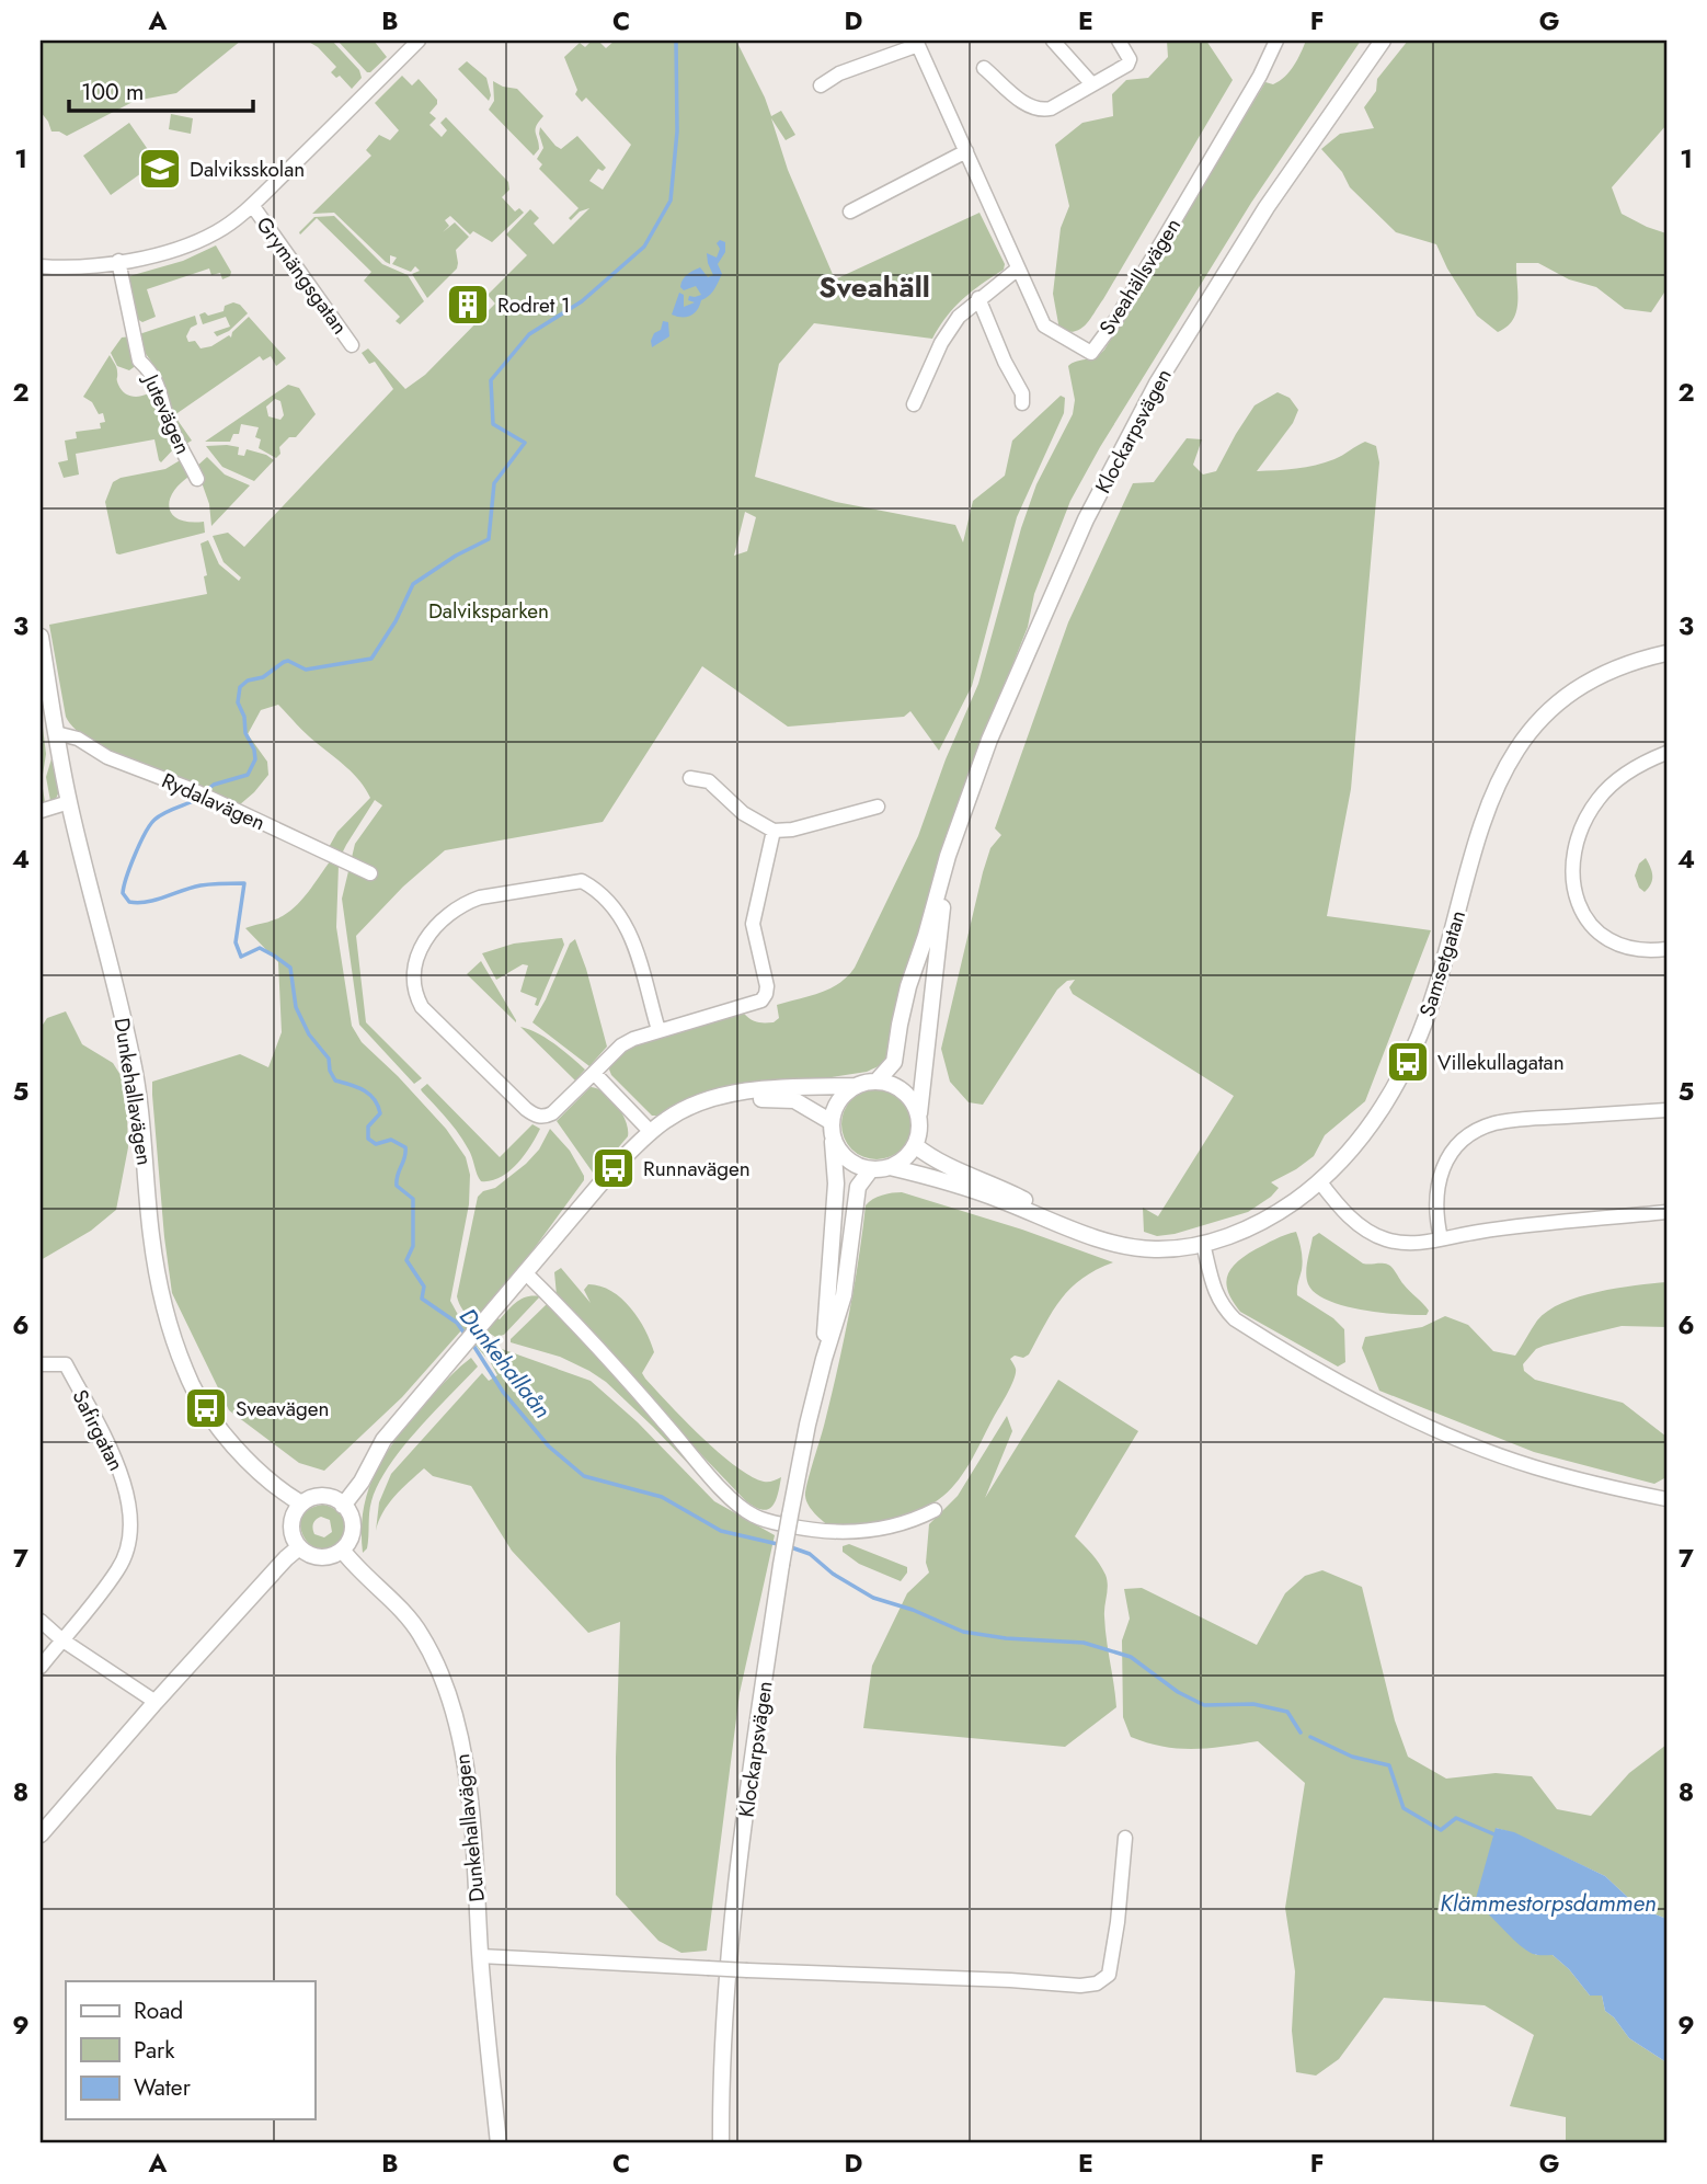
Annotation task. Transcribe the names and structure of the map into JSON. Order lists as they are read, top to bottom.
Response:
{
  "streets": {
    "street": [
      "Grymängsgatan",
      "Sveahällsvägen",
      "Jutevägen",
      "Klockarpsvägen",
      "Rydalavägen",
      "Samsetgatan",
      "Dunkehallavägen",
      "Safirgatan"
    ]
  },
  "crossings": [
    ["Rydalavägen", "Dunkehallavägen"]
  ],
  "districts": ["Sveahäll"],
  "water": ["Dunkehallaån", "Klämmestorpsdammen"],
  "parks": ["Dalviksparken"],
  "places": {
    "school or university": ["Dalviksskolan"],
    "building": ["Rodret 1"],
    "bus stop": ["Villekullagatan", "Runnavägen", "Sveavägen"]
  },
  "legend": ["Road", "Park", "Water"],
  "scale_bar": "100 m",
  "grid": {
    "columns": [
      "A",
      "B",
      "C",
      "D",
      "E",
      "F",
      "G"
    ],
    "rows": [
      "1",
      "2",
      "3",
      "4",
      "5",
      "6",
      "7",
      "8",
      "9"
    ]
  }
}
